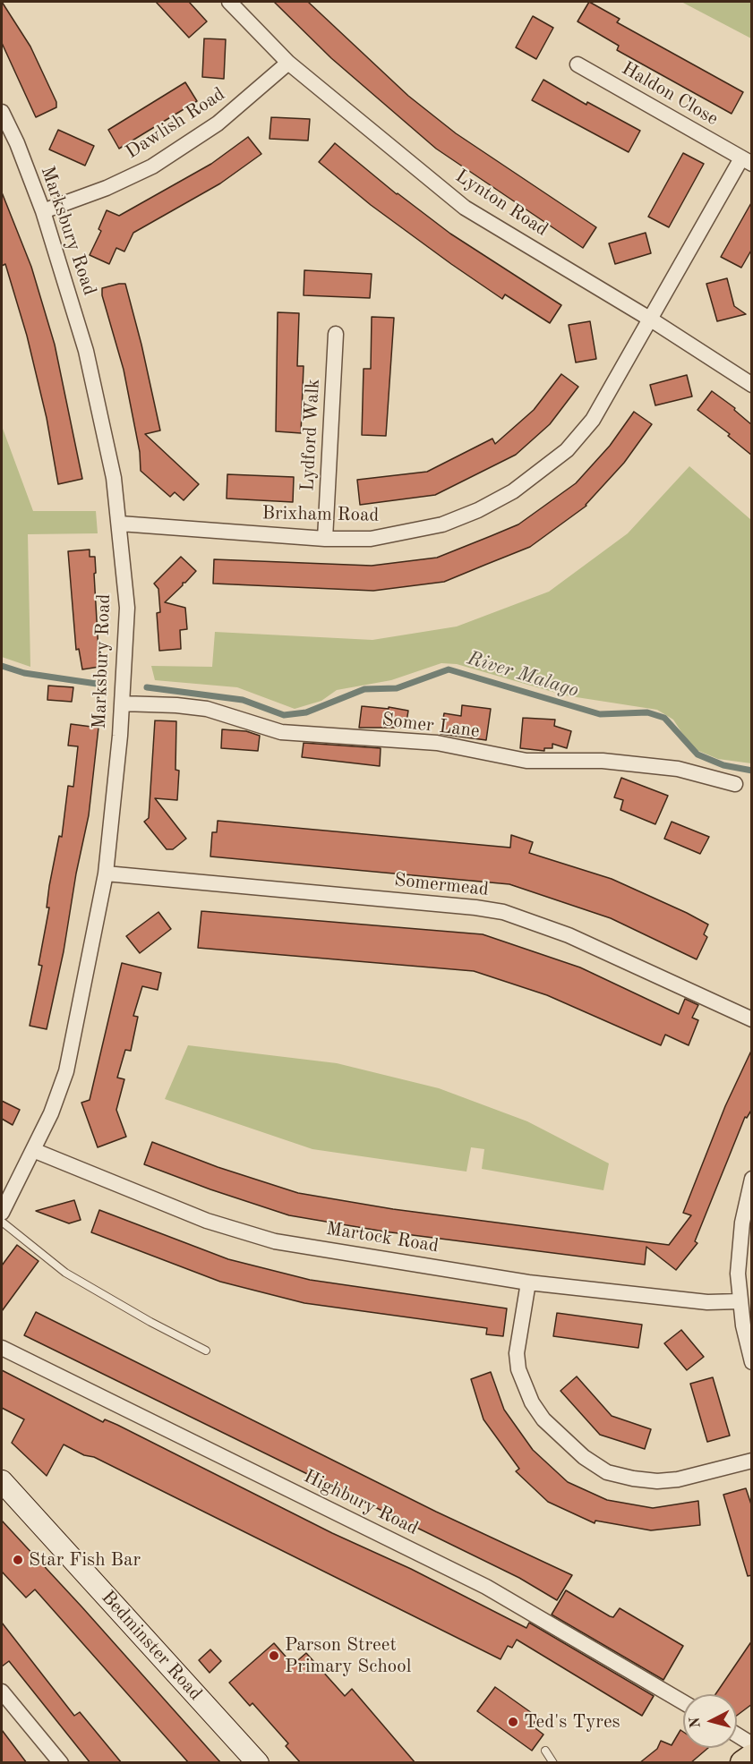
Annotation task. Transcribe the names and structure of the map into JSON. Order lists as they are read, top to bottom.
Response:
{
  "streets": {
    "main road": ["Bedminster Road"],
    "street": [
      "Haldon Close",
      "Dawlish Road",
      "Lynton Road",
      "Marksbury Road",
      "Lydford Walk",
      "Brixham Road",
      "Somer Lane",
      "Somermead",
      "Martock Road",
      "Highbury Road"
    ]
  },
  "crossings": [
    ["Haldon Close", "Lynton Road"],
    ["Haldon Close", "Brixham Road"],
    ["Dawlish Road", "Lynton Road"],
    ["Dawlish Road", "Marksbury Road"],
    ["Lynton Road", "Brixham Road"],
    ["Marksbury Road", "Brixham Road"],
    ["Marksbury Road", "Somer Lane"],
    ["Marksbury Road", "Somermead"],
    ["Marksbury Road", "Martock Road"],
    ["Lydford Walk", "Brixham Road"]
  ],
  "water": ["River Malago"],
  "places": ["Star Fish Bar", "Parson Street Primary School", "Ted's Tyres"],
  "north": "left"
}
